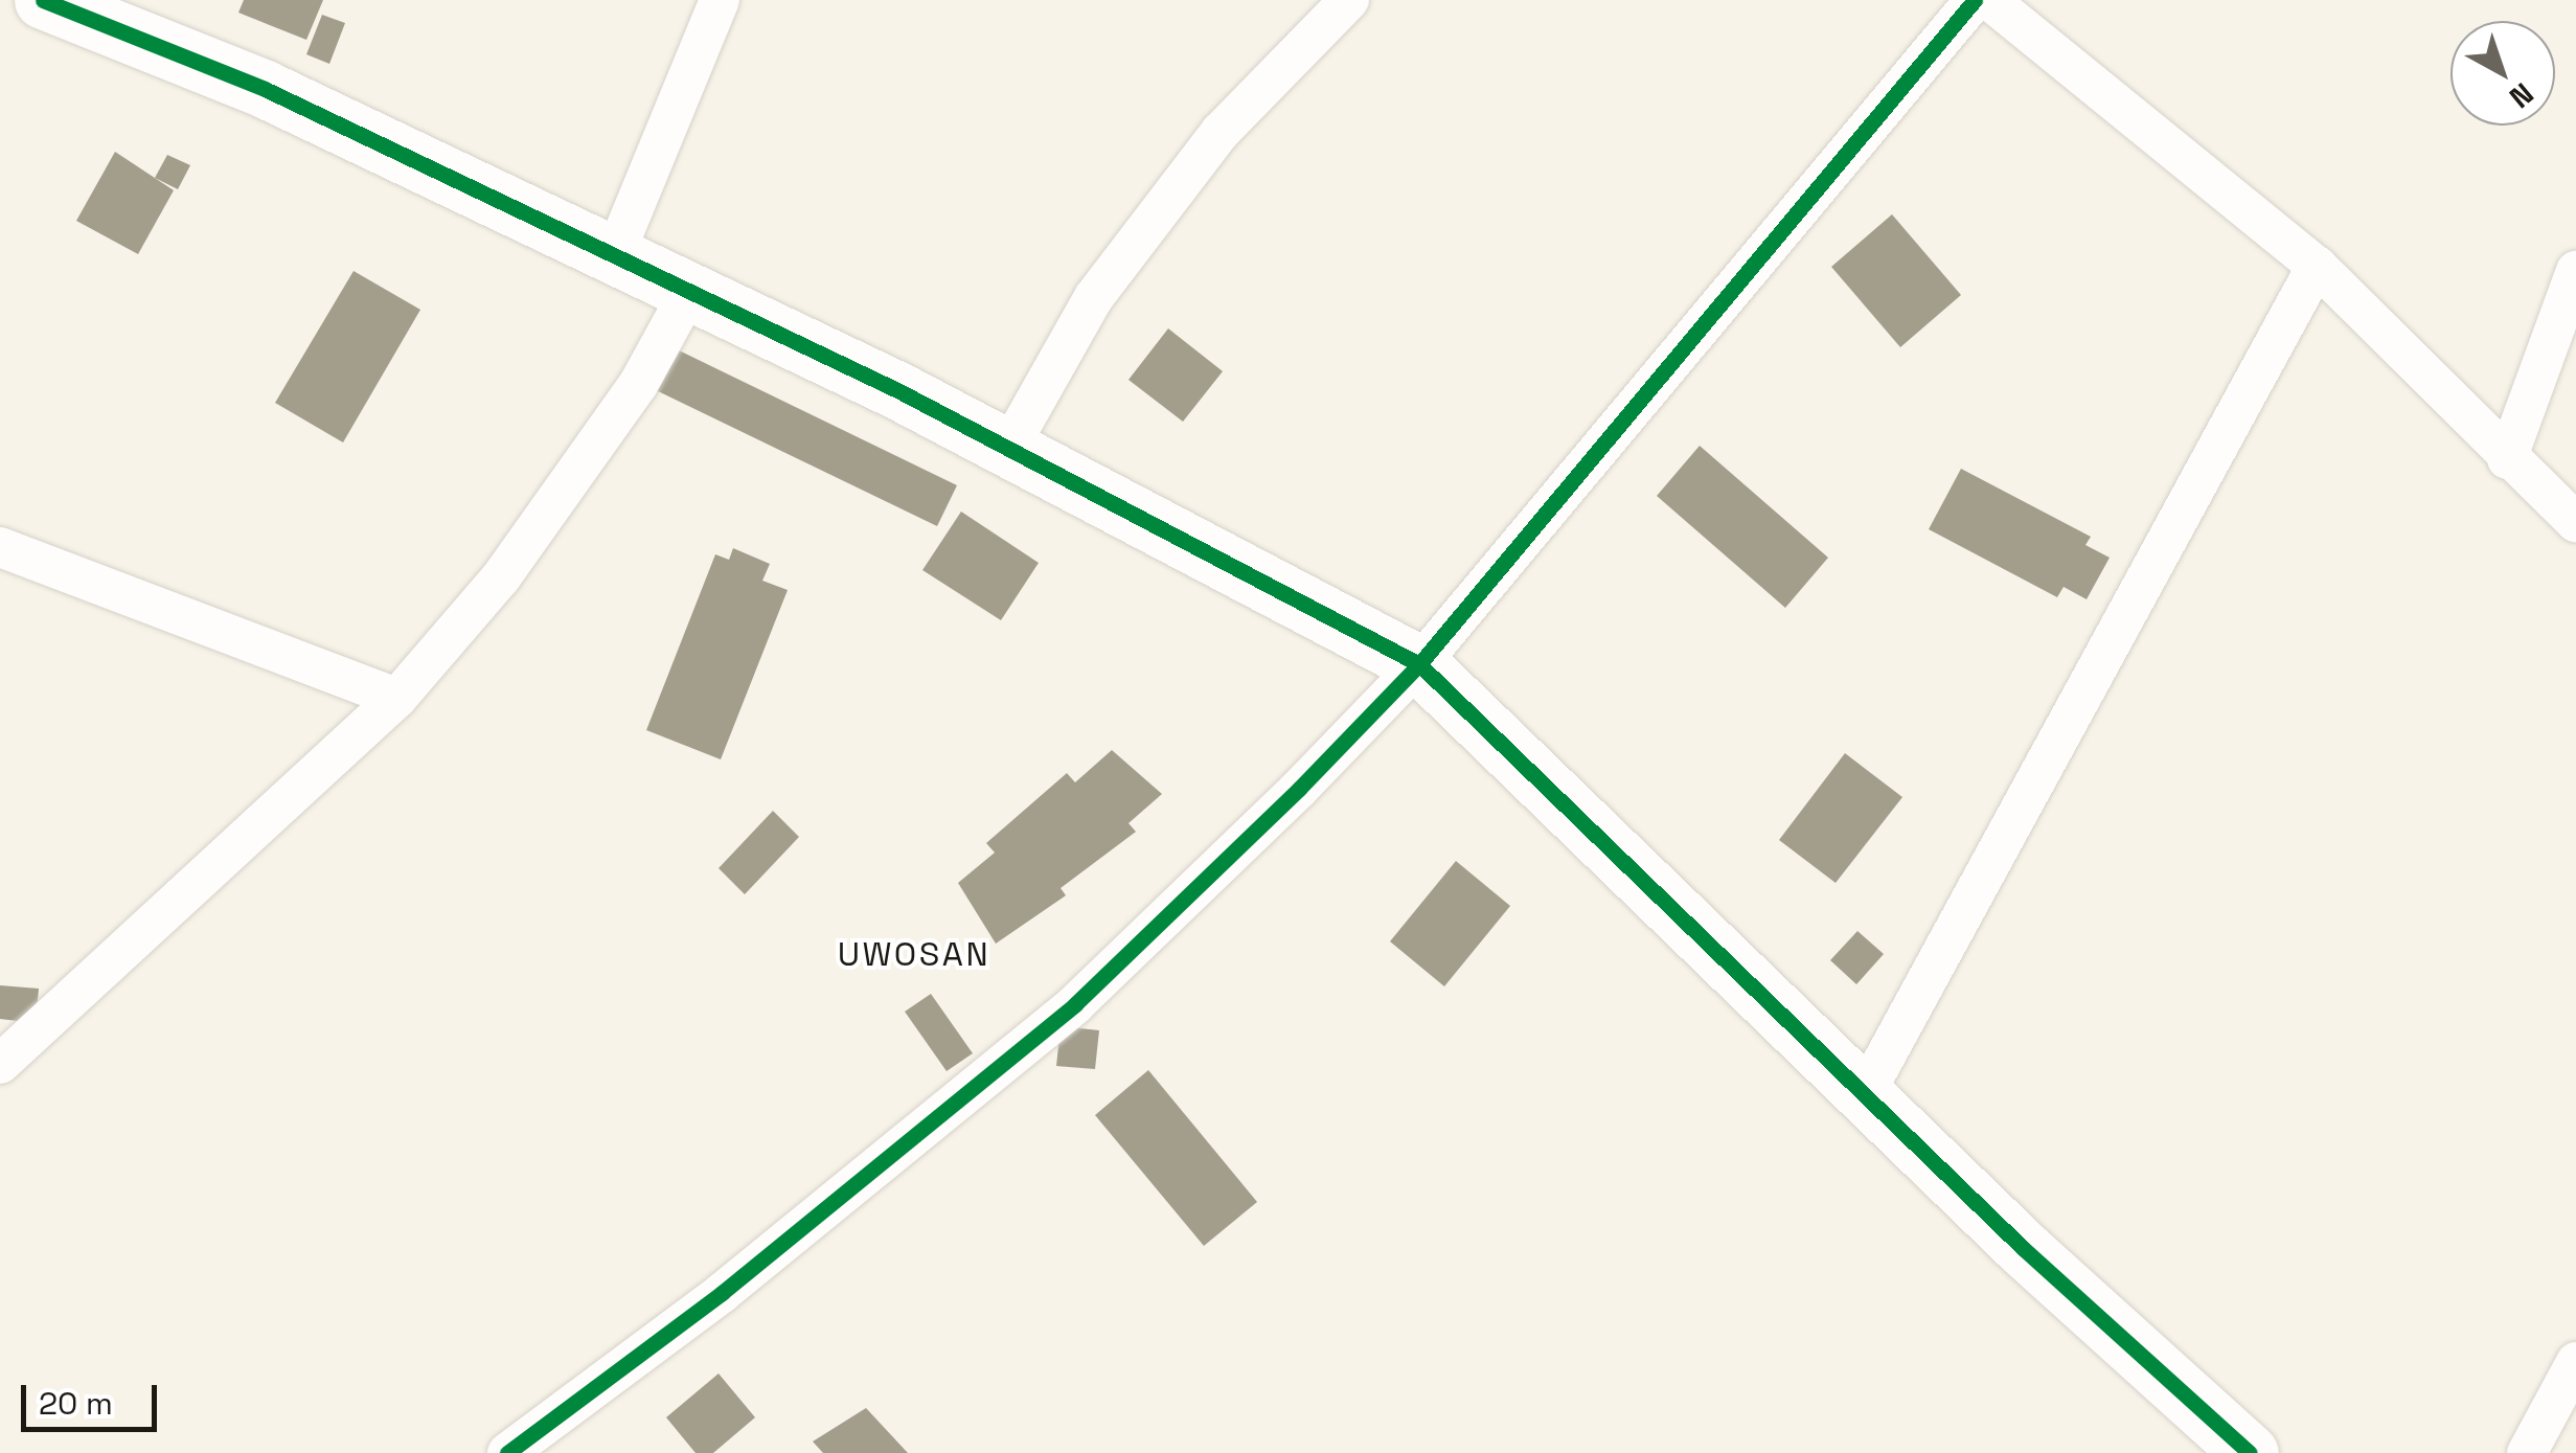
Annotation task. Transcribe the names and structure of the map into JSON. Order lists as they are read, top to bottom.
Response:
{
  "districts": ["UWOSAN"],
  "scale_bar": "20 m",
  "north": "bottom right"
}
